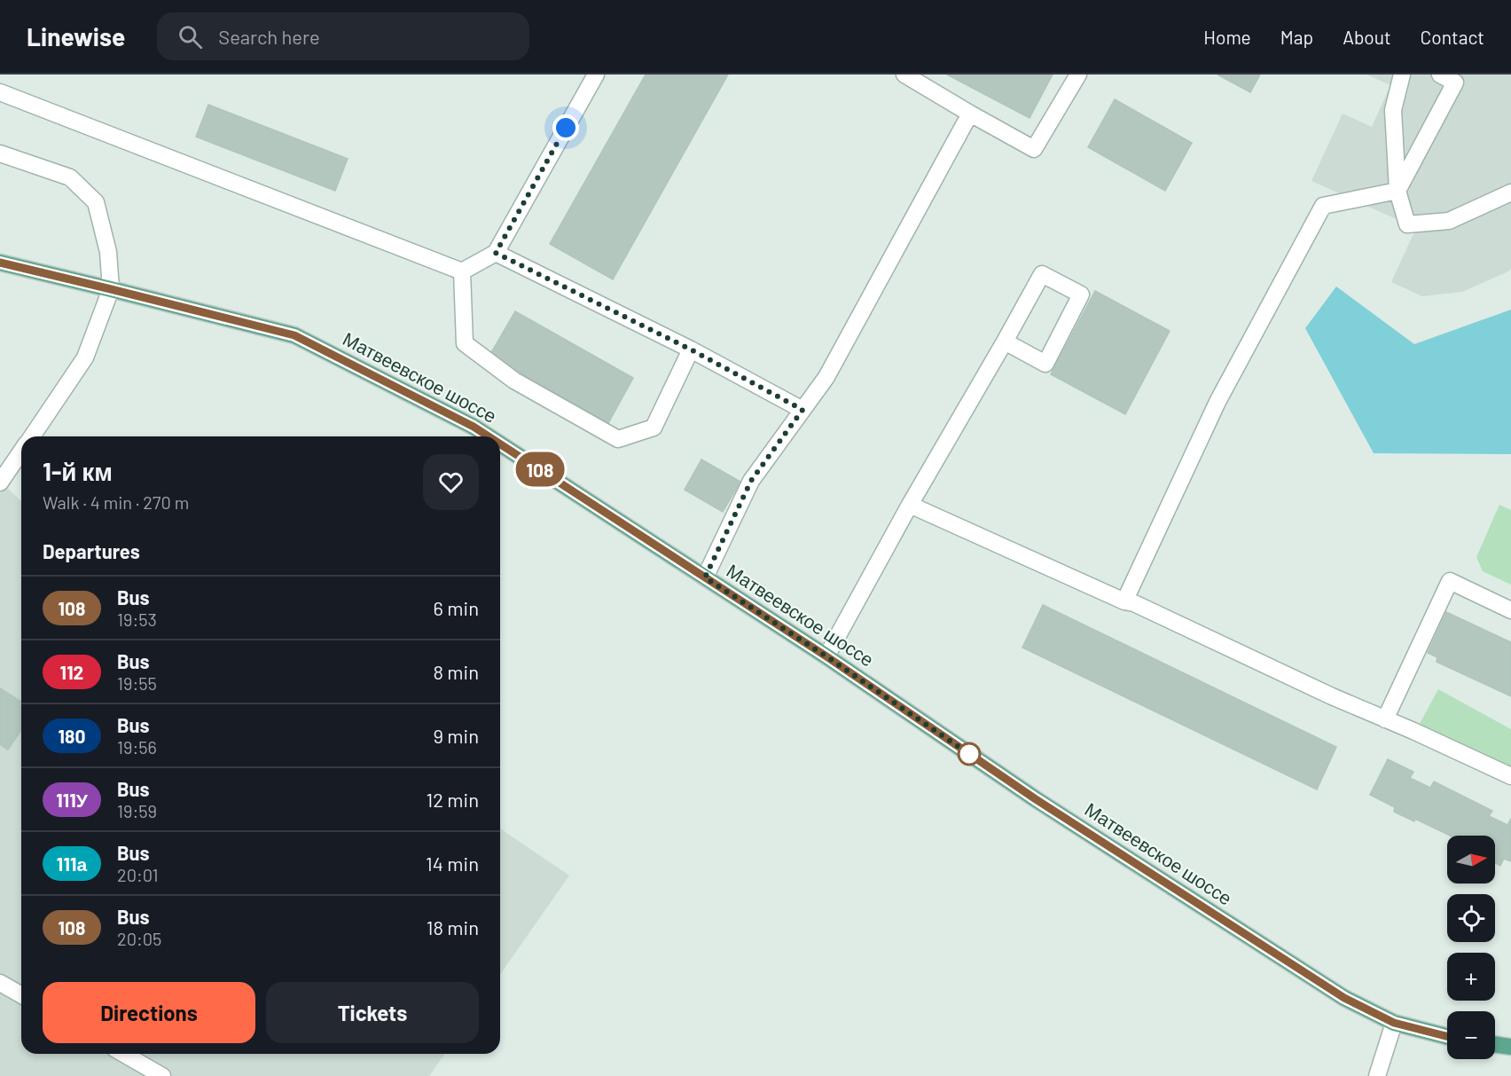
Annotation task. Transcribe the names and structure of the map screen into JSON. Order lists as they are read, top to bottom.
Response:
{
  "streets": {
    "main road": ["Матвеевское шоссе"]
  },
  "lines": ["bus line 108"],
  "north": "right",
  "page": {
    "header": "Linewise",
    "search": "Search here",
    "nav": [
      "Home",
      "Map",
      "About",
      "Contact"
    ],
    "on_map": "108",
    "heading": [
      ["1-й км", "Walk · 4 min · 270 m"],
      "Departures"
    ],
    "list": [
      {
        "mark": "108",
        "name": "Bus",
        "note": "19:53",
        "value": "6 min"
      },
      {
        "mark": "112",
        "name": "Bus",
        "note": "19:55",
        "value": "8 min"
      },
      {
        "mark": "180",
        "name": "Bus",
        "note": "19:56",
        "value": "9 min"
      },
      {
        "mark": "111У",
        "name": "Bus",
        "note": "19:59",
        "value": "12 min"
      },
      {
        "mark": "111а",
        "name": "Bus",
        "note": "20:01",
        "value": "14 min"
      },
      {
        "mark": "108",
        "name": "Bus",
        "note": "20:05",
        "value": "18 min"
      }
    ],
    "map_buttons": ["+", "−"],
    "buttons": ["Directions", "Tickets"]
  }
}
